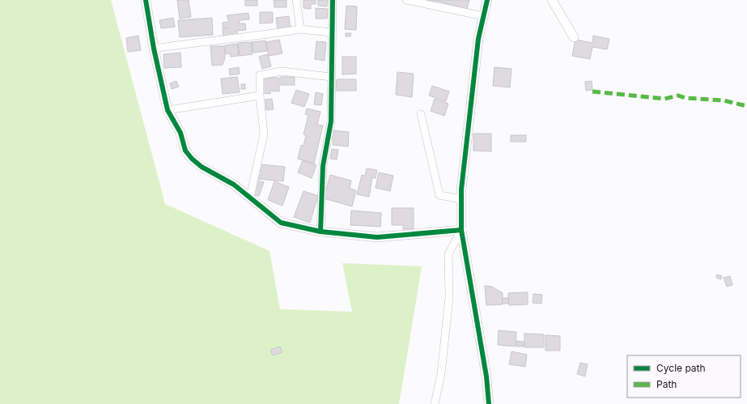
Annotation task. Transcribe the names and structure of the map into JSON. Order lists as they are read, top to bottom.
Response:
{
  "legend": ["Cycle path", "Path"]
}
